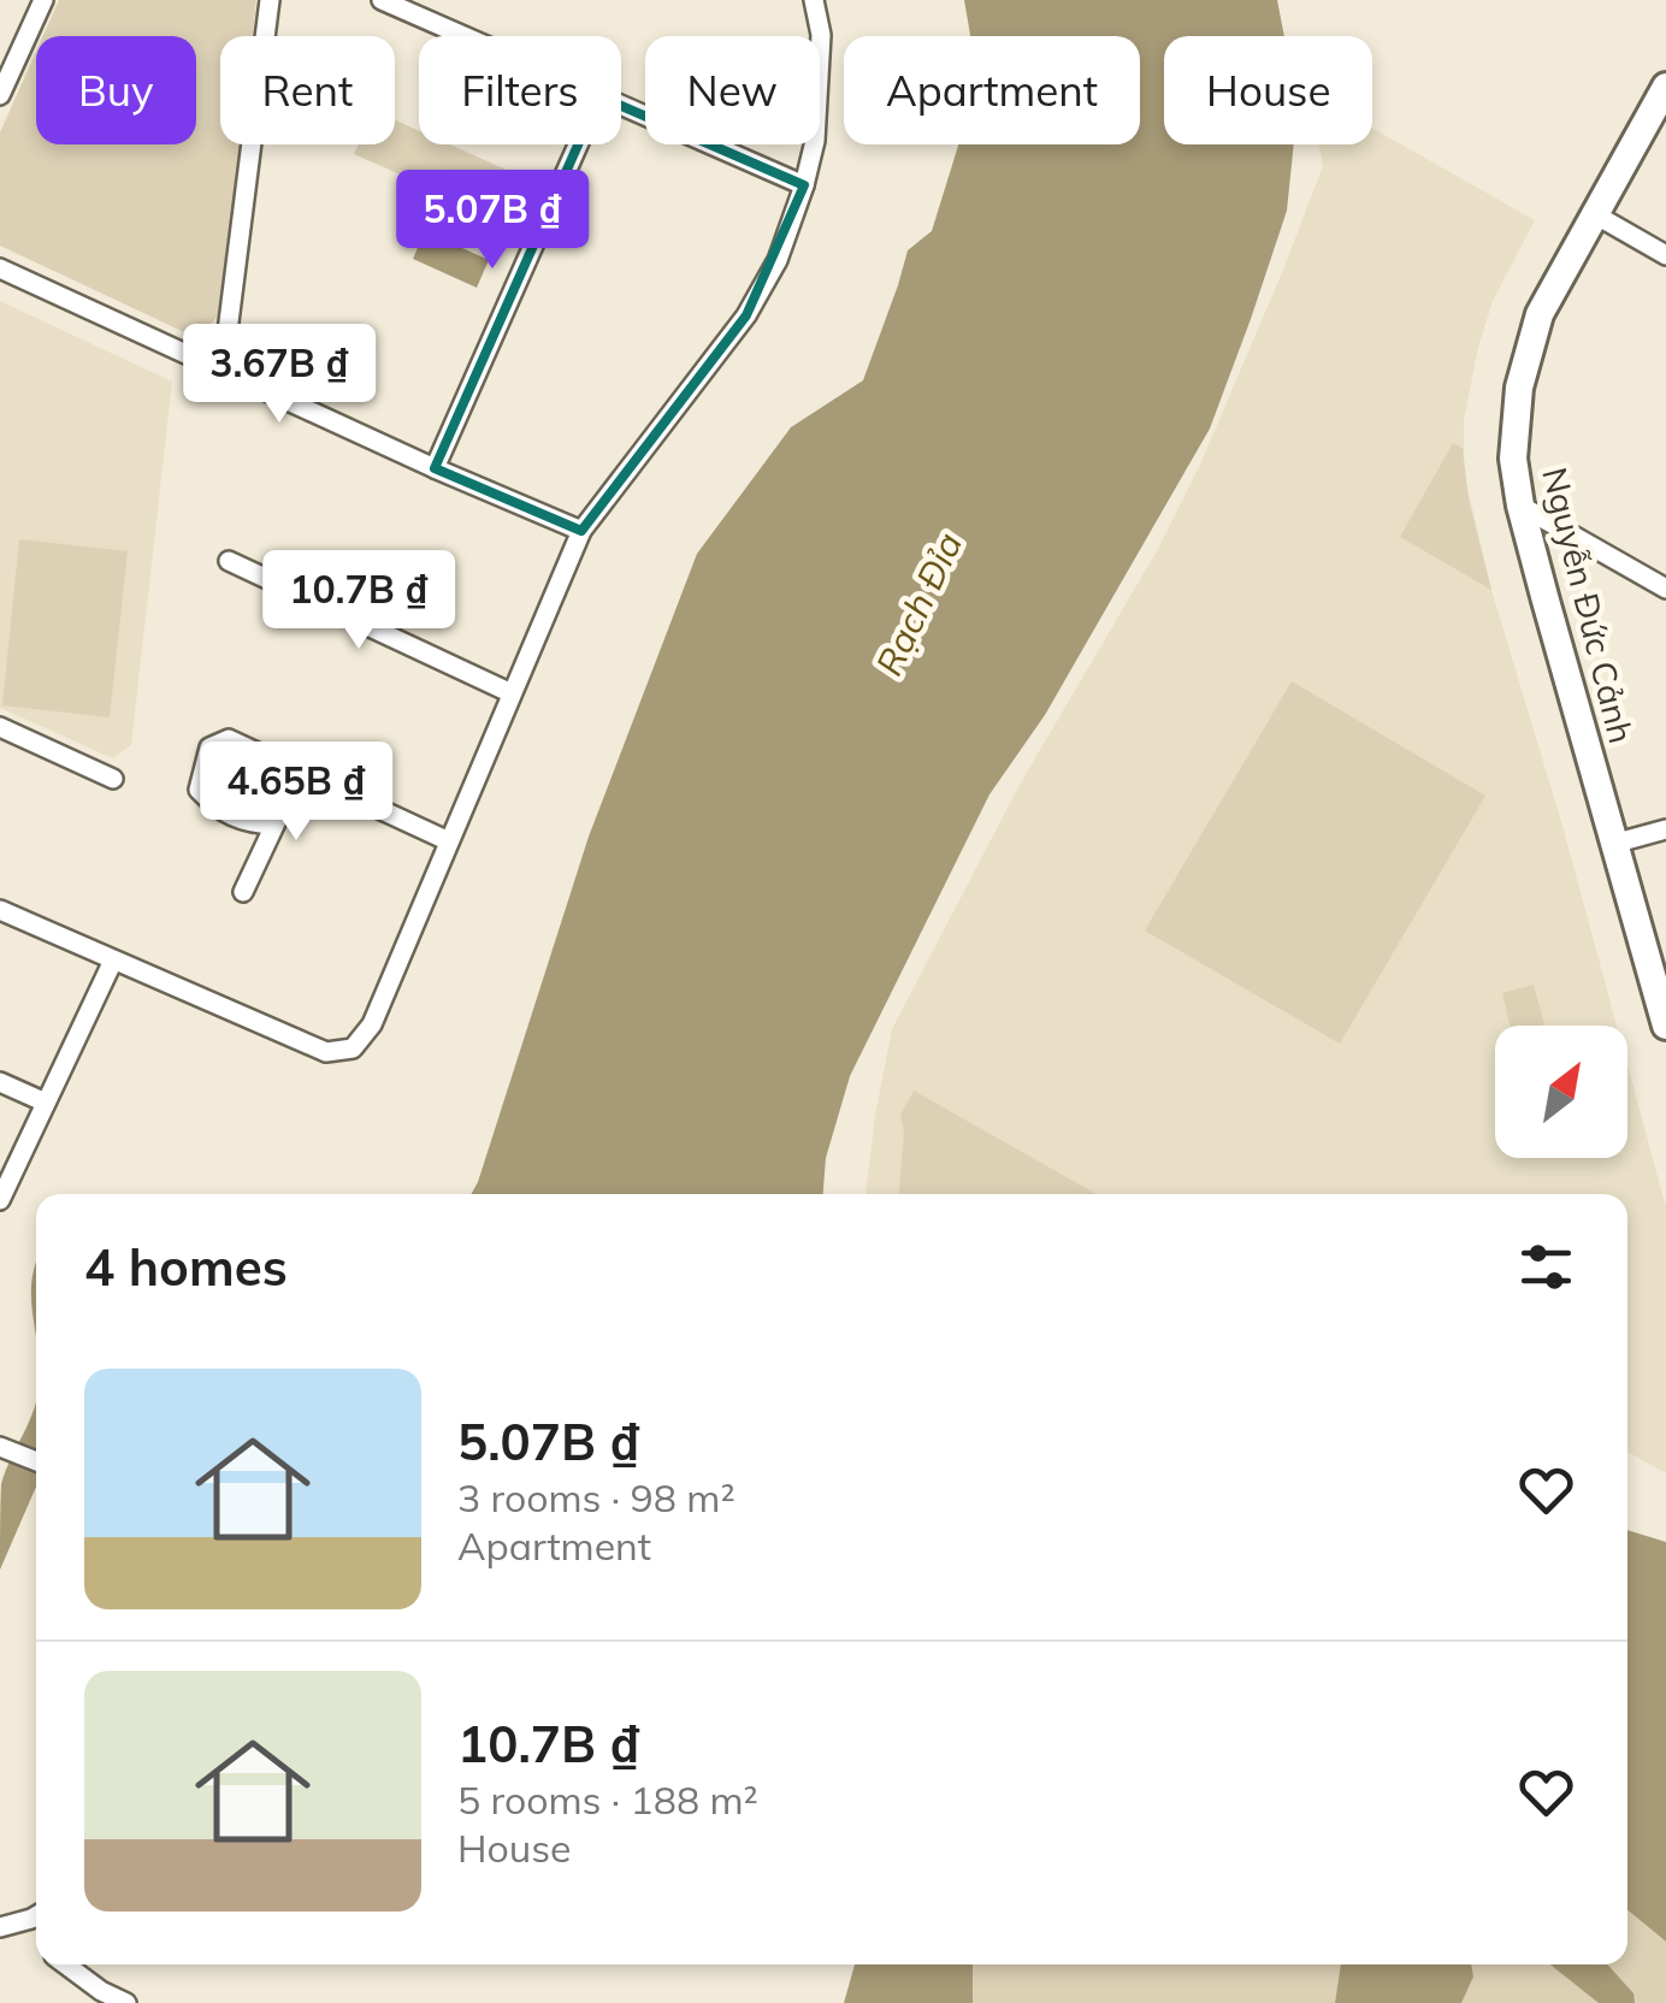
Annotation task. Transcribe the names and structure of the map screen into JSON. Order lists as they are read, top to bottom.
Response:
{
  "streets": {
    "main road": ["Nguyễn Đức Cảnh"]
  },
  "water": ["Rạch Đỉa"],
  "north": "top right",
  "page": {
    "chip": [
      "Buy",
      "Rent",
      "Filters",
      "New",
      "Apartment",
      "House"
    ],
    "price": [
      "5.07B ₫",
      "3.67B ₫",
      "10.7B ₫",
      "4.65B ₫"
    ],
    "heading": "4 homes",
    "list": [
      {
        "name": "5.07B ₫",
        "note": "3 rooms · 98 m² · Apartment"
      },
      {
        "name": "10.7B ₫",
        "note": "5 rooms · 188 m² · House"
      }
    ]
  }
}
